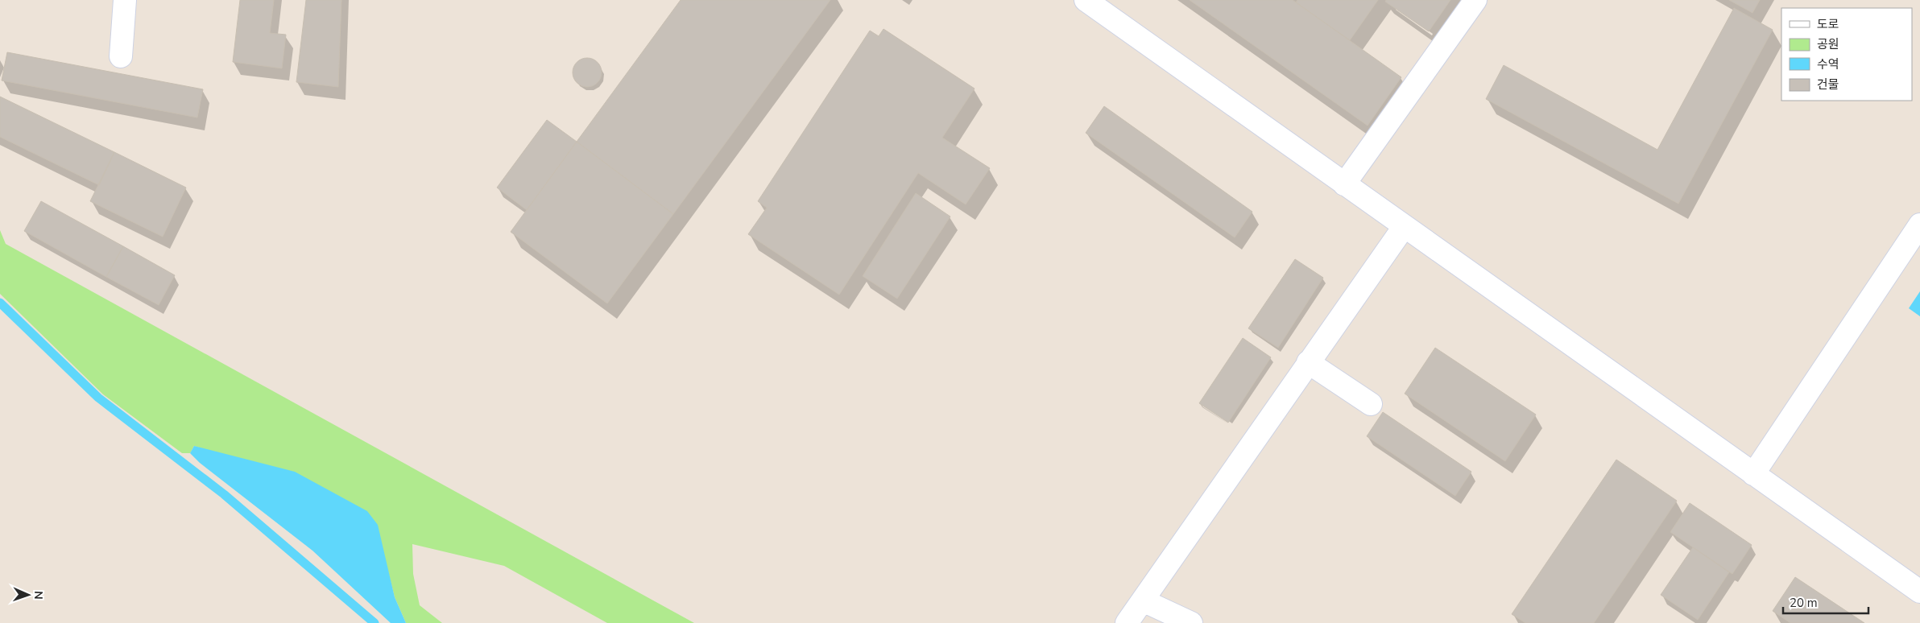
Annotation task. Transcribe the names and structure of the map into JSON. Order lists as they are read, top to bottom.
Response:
{
  "legend": [
    "도로",
    "공원",
    "수역",
    "건물"
  ],
  "scale_bar": "20 m",
  "north": "right"
}
